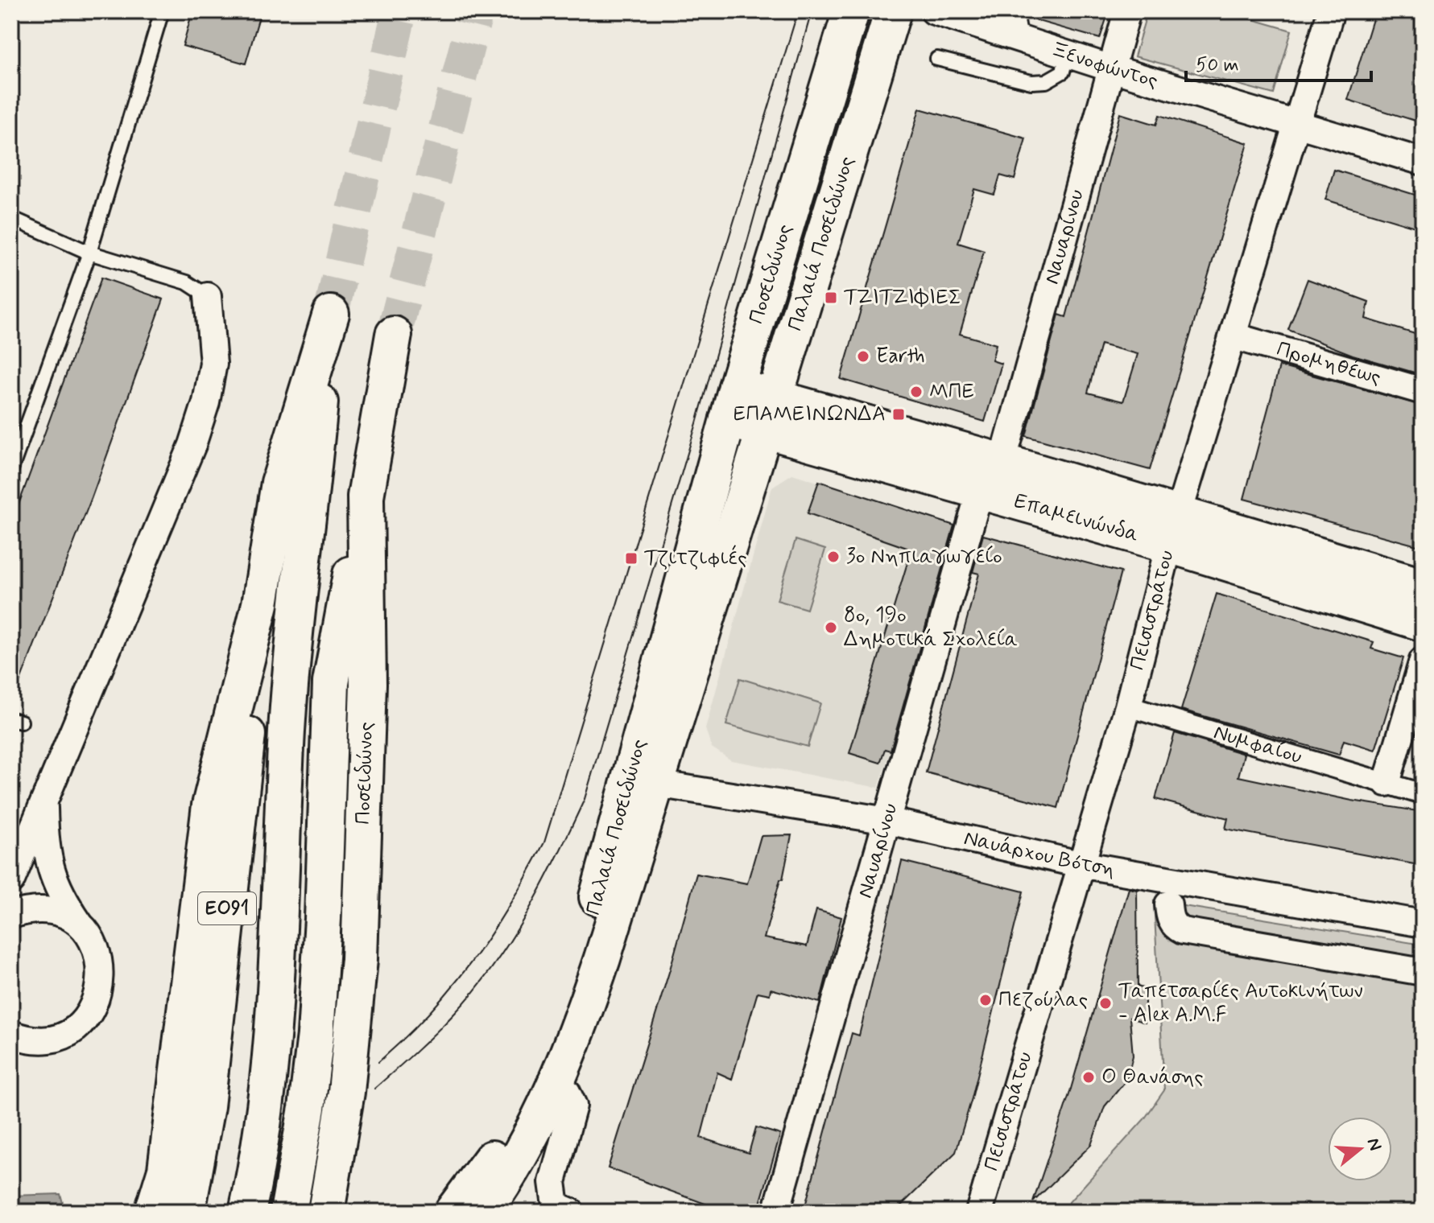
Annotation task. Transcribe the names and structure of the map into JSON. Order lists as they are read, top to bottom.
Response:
{
  "streets": {
    "main road": [
      "Παλαιά Ποσειδώνος",
      "Ποσειδώνος",
      "Επαμεινώνδα",
      "ΕΟ91"
    ],
    "street": [
      "Ξενοφώντος",
      "Ναυαρίνου",
      "Προμηθέως",
      "Πεισιστράτου",
      "Νυμφαίου",
      "Ναυάρχου Βότση"
    ]
  },
  "crossings": [
    ["Ξενοφώντος", "Ναυαρίνου"],
    ["Ξενοφώντος", "Πεισιστράτου"],
    ["Ναυαρίνου", "Επαμεινώνδα"],
    ["Ναυαρίνου", "Ναυάρχου Βότση"],
    ["Παλαιά Ποσειδώνος", "Ποσειδώνος"],
    ["Παλαιά Ποσειδώνος", "Επαμεινώνδα"],
    ["Παλαιά Ποσειδώνος", "Ναυάρχου Βότση"],
    ["Ποσειδώνος", "Επαμεινώνδα"],
    ["Προμηθέως", "Πεισιστράτου"],
    ["Επαμεινώνδα", "Πεισιστράτου"],
    ["Πεισιστράτου", "Νυμφαίου"],
    ["Πεισιστράτου", "Ναυάρχου Βότση"]
  ],
  "places": {
    "transit": ["ΤΖΙΤΖΙΦΙΕΣ", "ΕΠΑΜΕΙΝΩΝΔΑ", "Τζιτζιφιές"],
    "other": [
      "Earth",
      "ΜΠΕ",
      "3ο Νηπιαγωγείο",
      "8ο, 19ο Δημοτικά Σχολεία",
      "Πεζούλας",
      "Ταπετσαρίες Αυτοκινήτων - Alex A.M.F",
      "Ο Θανάσης"
    ]
  },
  "scale_bar": "50 m",
  "north": "right"
}
